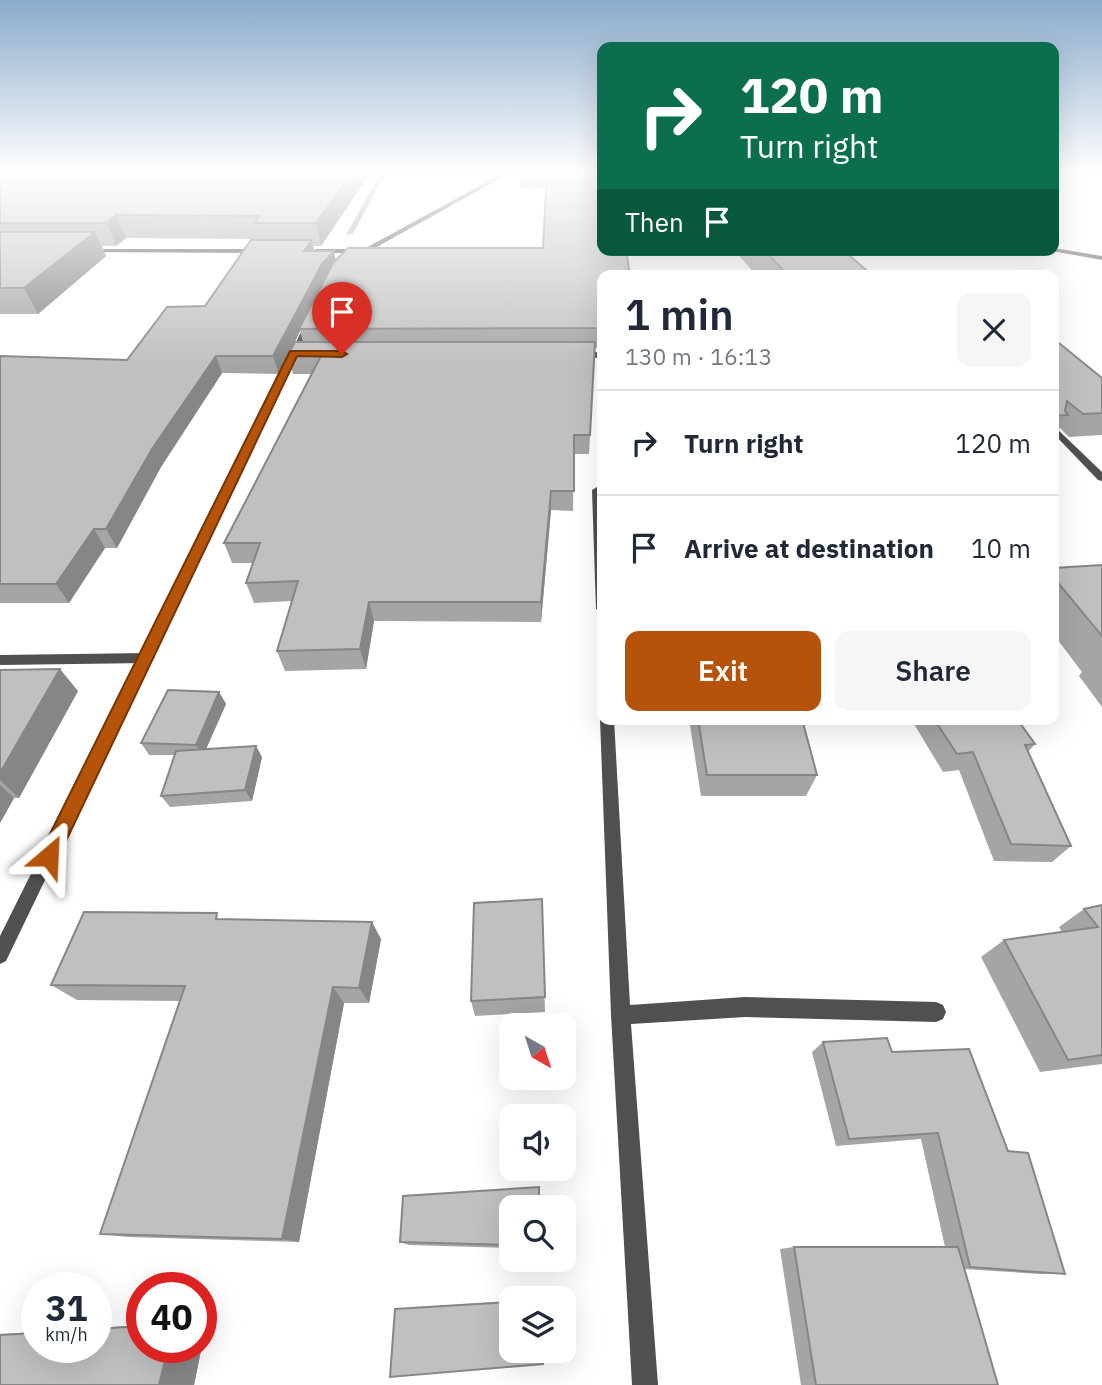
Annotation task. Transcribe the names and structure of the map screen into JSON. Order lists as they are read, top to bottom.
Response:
{
  "north": "bottom right",
  "page": {
    "turn": ["120 m", "Turn right"],
    "then": "Then",
    "heading": ["1 min", "130 m · 16:13"],
    "list": [
      {
        "name": "Turn right",
        "value": "120 m"
      },
      {
        "name": "Arrive at destination",
        "value": "10 m"
      }
    ],
    "buttons": ["Exit", "Share"],
    "speed": "31 km/h",
    "limit": "40"
  }
}
